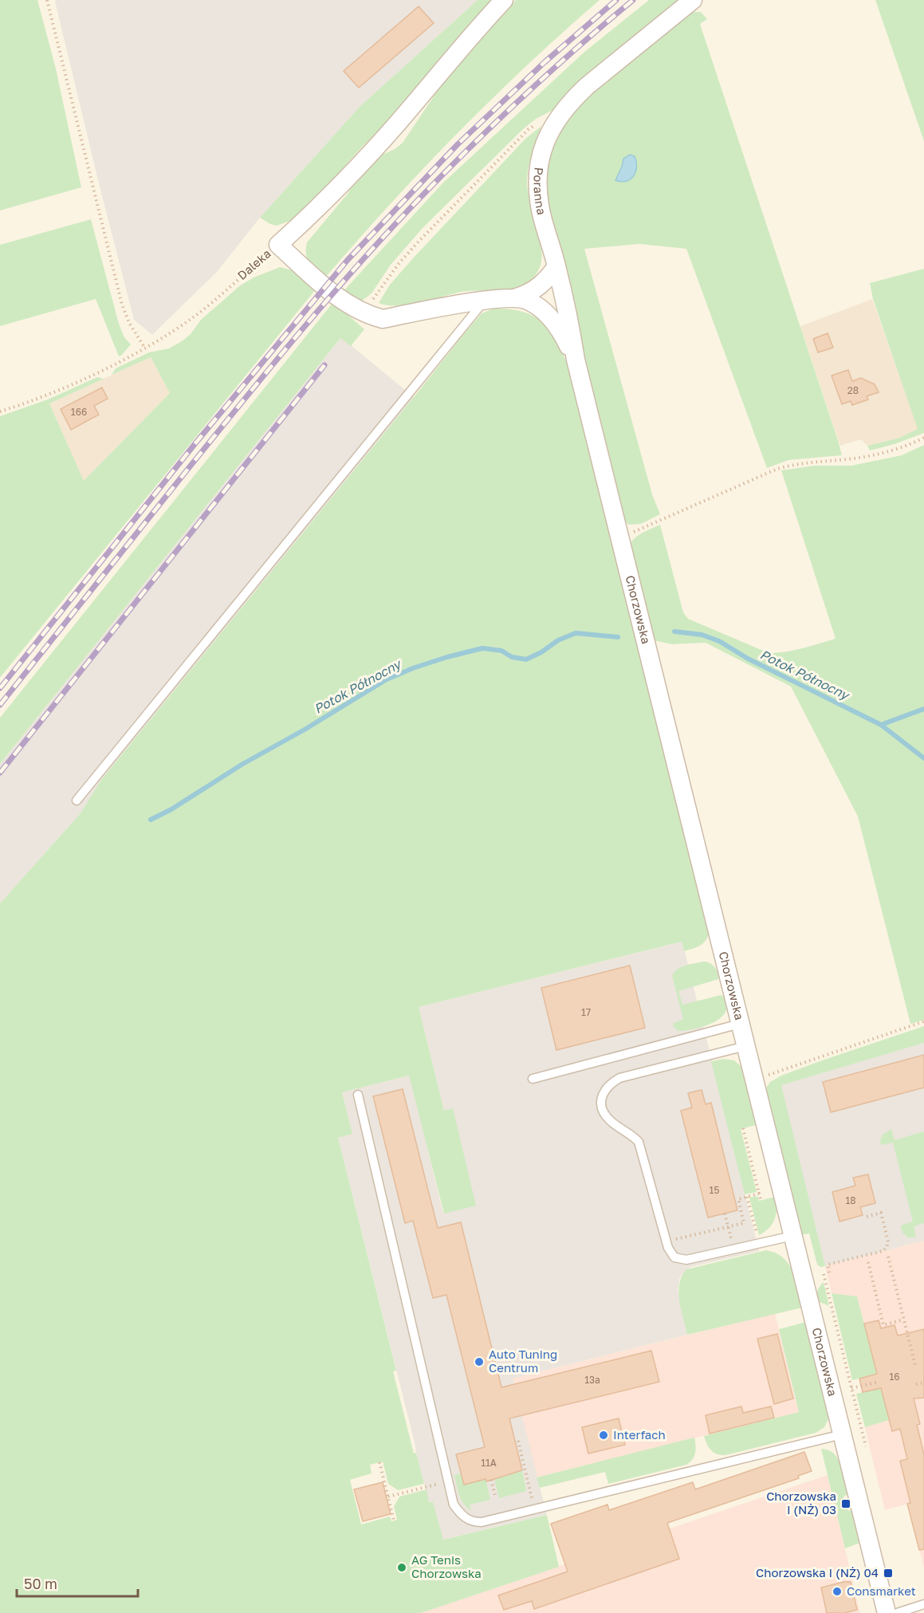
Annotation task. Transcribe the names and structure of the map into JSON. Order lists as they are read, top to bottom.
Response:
{
  "streets": {
    "street": ["Poranna", "Daleka", "Chorzowska"]
  },
  "crossings": [
    ["Poranna", "Daleka"],
    ["Poranna", "Chorzowska"]
  ],
  "water": ["Potok Północny"],
  "places": {
    "other": [
      "Auto Tuning Centrum",
      "Interfach",
      "AG Tenis Chorzowska",
      "Consmarket"
    ],
    "transit": ["Chorzowska I (NŻ) 03", "Chorzowska I (NŻ) 04"]
  },
  "house_numbers": [
    "28",
    "166",
    "17",
    "15",
    "18",
    "16",
    "13a",
    "11A"
  ],
  "scale_bar": "50 m"
}
